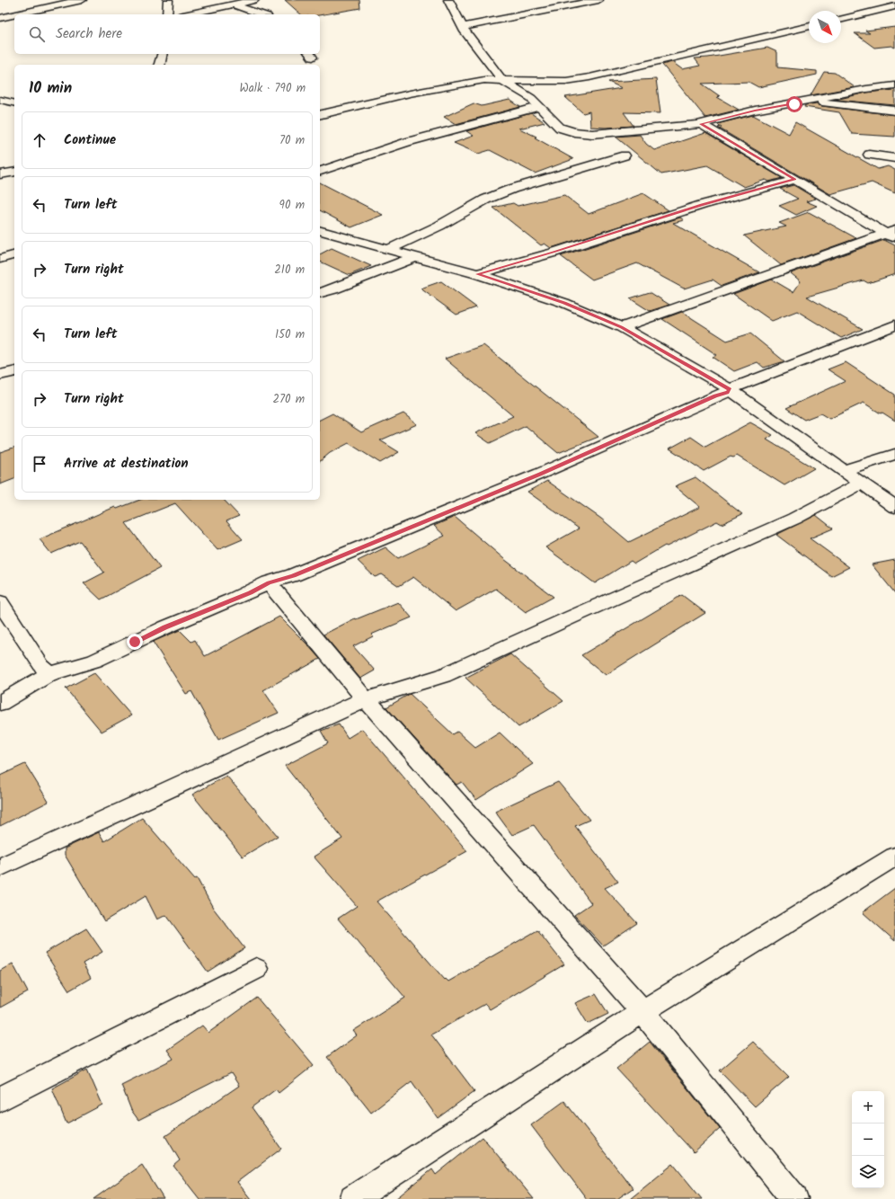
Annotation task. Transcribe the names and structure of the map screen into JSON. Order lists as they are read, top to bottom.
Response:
{
  "north": "bottom right",
  "page": {
    "search": "Search here",
    "heading": ["10 min", "Walk · 790 m"],
    "list": [
      ["Continue", "70 m"],
      ["Turn left", "90 m"],
      ["Turn right", "210 m"],
      ["Turn left", "150 m"],
      ["Turn right", "270 m"],
      "Arrive at destination"
    ],
    "map_buttons": ["+", "−"]
  }
}
